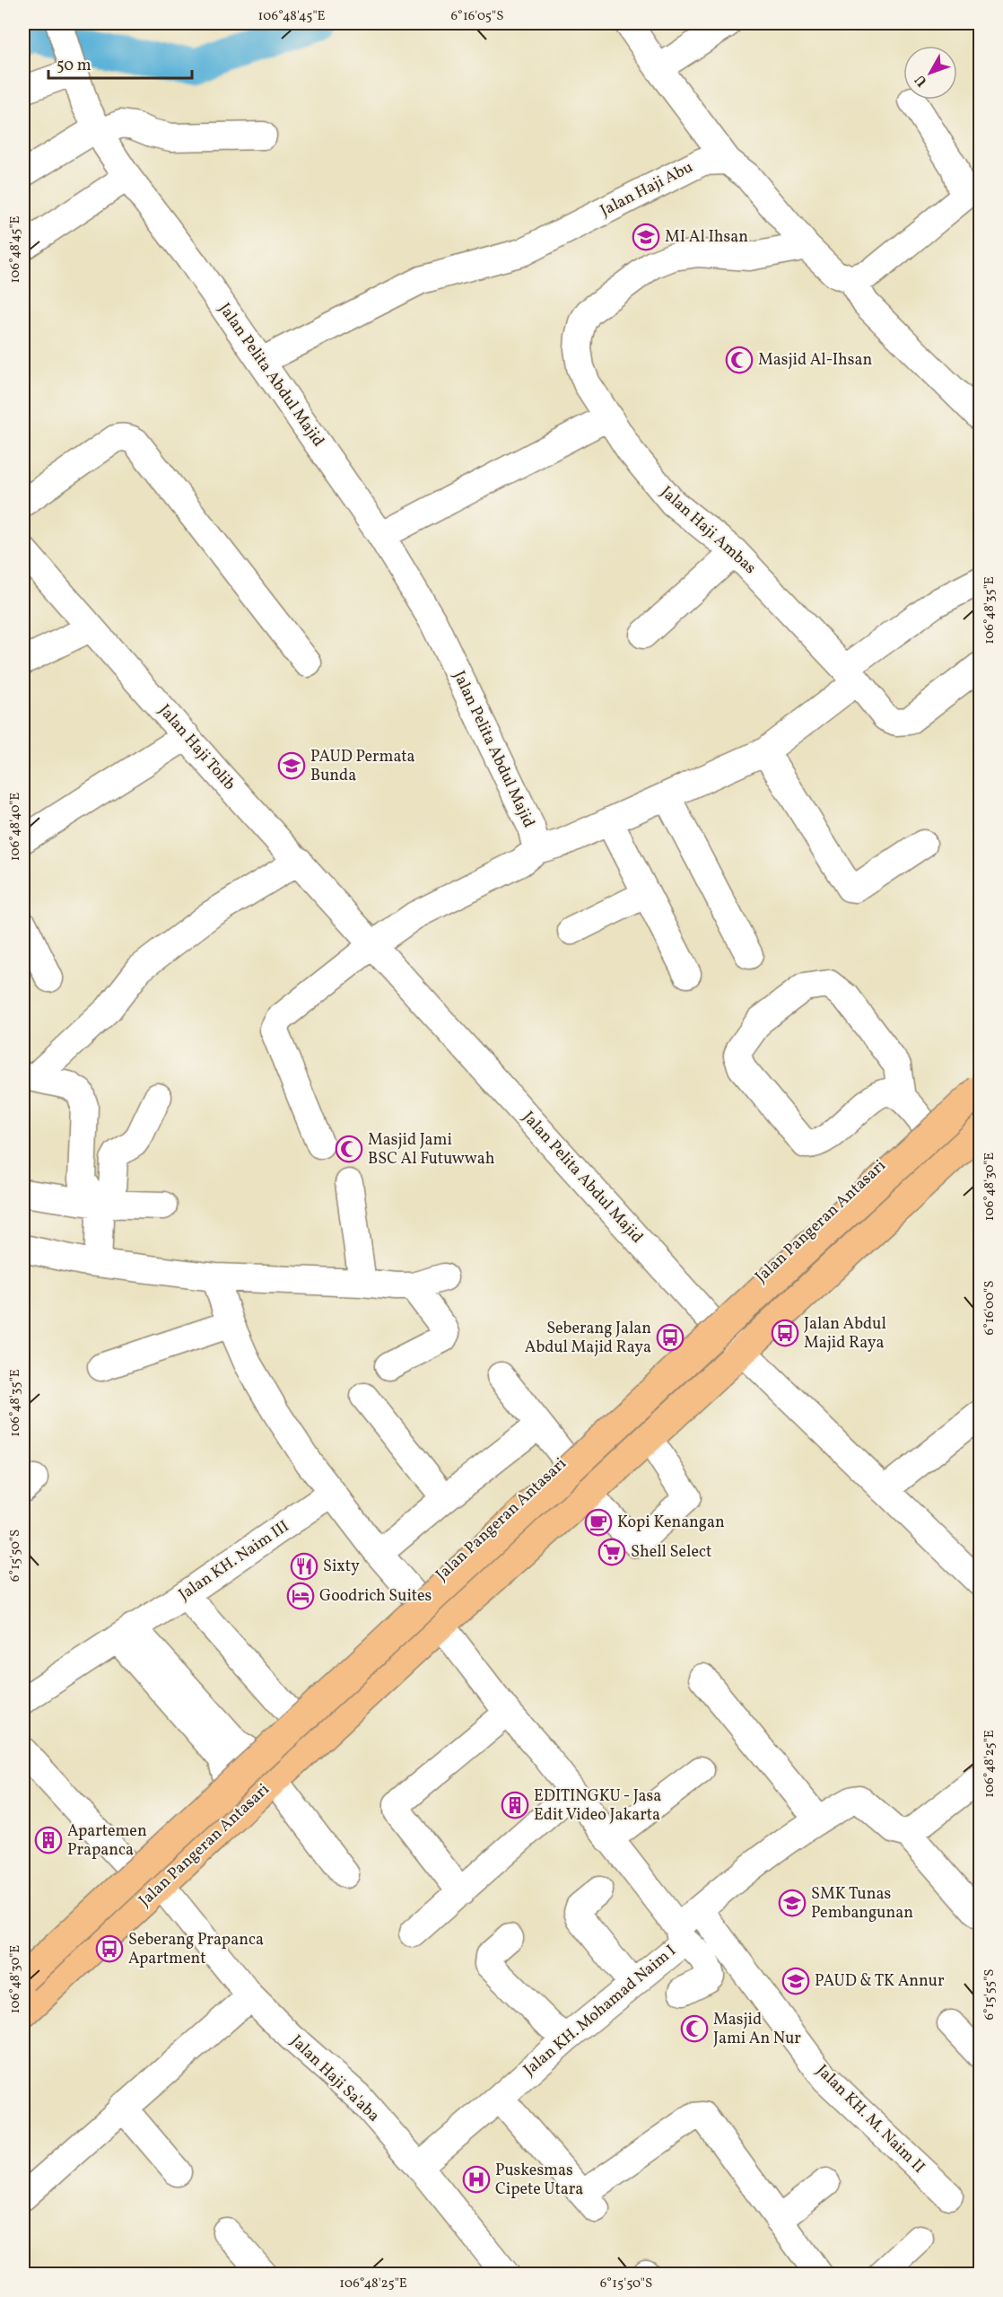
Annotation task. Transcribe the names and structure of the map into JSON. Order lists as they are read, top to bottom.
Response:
{
  "streets": {
    "main road": ["Jalan Pangeran Antasari"],
    "street": [
      "Jalan Haji Abu",
      "Jalan Pelita Abdul Majid",
      "Jalan Haji Ambas",
      "Jalan Haji Tolib",
      "Jalan KH. Naim III",
      "Jalan KH. Mohamad Naim I",
      "Jalan Haji Sa'aba",
      "Jalan KH. M. Naim II"
    ]
  },
  "crossings": [
    ["Jalan Haji Abu", "Jalan Pelita Abdul Majid"],
    ["Jalan Pelita Abdul Majid", "Jalan Haji Tolib"],
    ["Jalan Pelita Abdul Majid", "Jalan Pangeran Antasari"],
    ["Jalan Pangeran Antasari", "Jalan Haji Sa'aba"],
    ["Jalan KH. Mohamad Naim I", "Jalan Haji Sa'aba"],
    ["Jalan KH. Mohamad Naim I", "Jalan KH. M. Naim II"]
  ],
  "places": {
    "school or university": [
      "MI Al Ihsan",
      "PAUD Permata Bunda",
      "SMK Tunas Pembangunan",
      "PAUD & TK Annur"
    ],
    "mosque": ["Masjid Al-Ihsan", "Masjid Jami BSC Al Futuwwah", "Masjid Jami An Nur"],
    "bus stop": ["Jalan Abdul Majid Raya", "Seberang Jalan Abdul Majid Raya", "Seberang Prapanca Apartment"],
    "cafe": ["Kopi Kenangan"],
    "supermarket": ["Shell Select"],
    "restaurant": ["Sixty"],
    "hotel": ["Goodrich Suites"],
    "building": ["EDITINGKU - Jasa Edit Video Jakarta", "Apartemen Prapanca"],
    "hospital": ["Puskesmas Cipete Utara"]
  },
  "scale_bar": "50 m",
  "north": "bottom left",
  "coordinates": [
    "106°48'45\"E",
    "6°16'05\"S",
    "106°48'35\"E",
    "106°48'40\"E",
    "106°48'30\"E",
    "6°16'00\"S",
    "6°15'50\"S",
    "106°48'25\"E",
    "6°15'55\"S"
  ]
}
